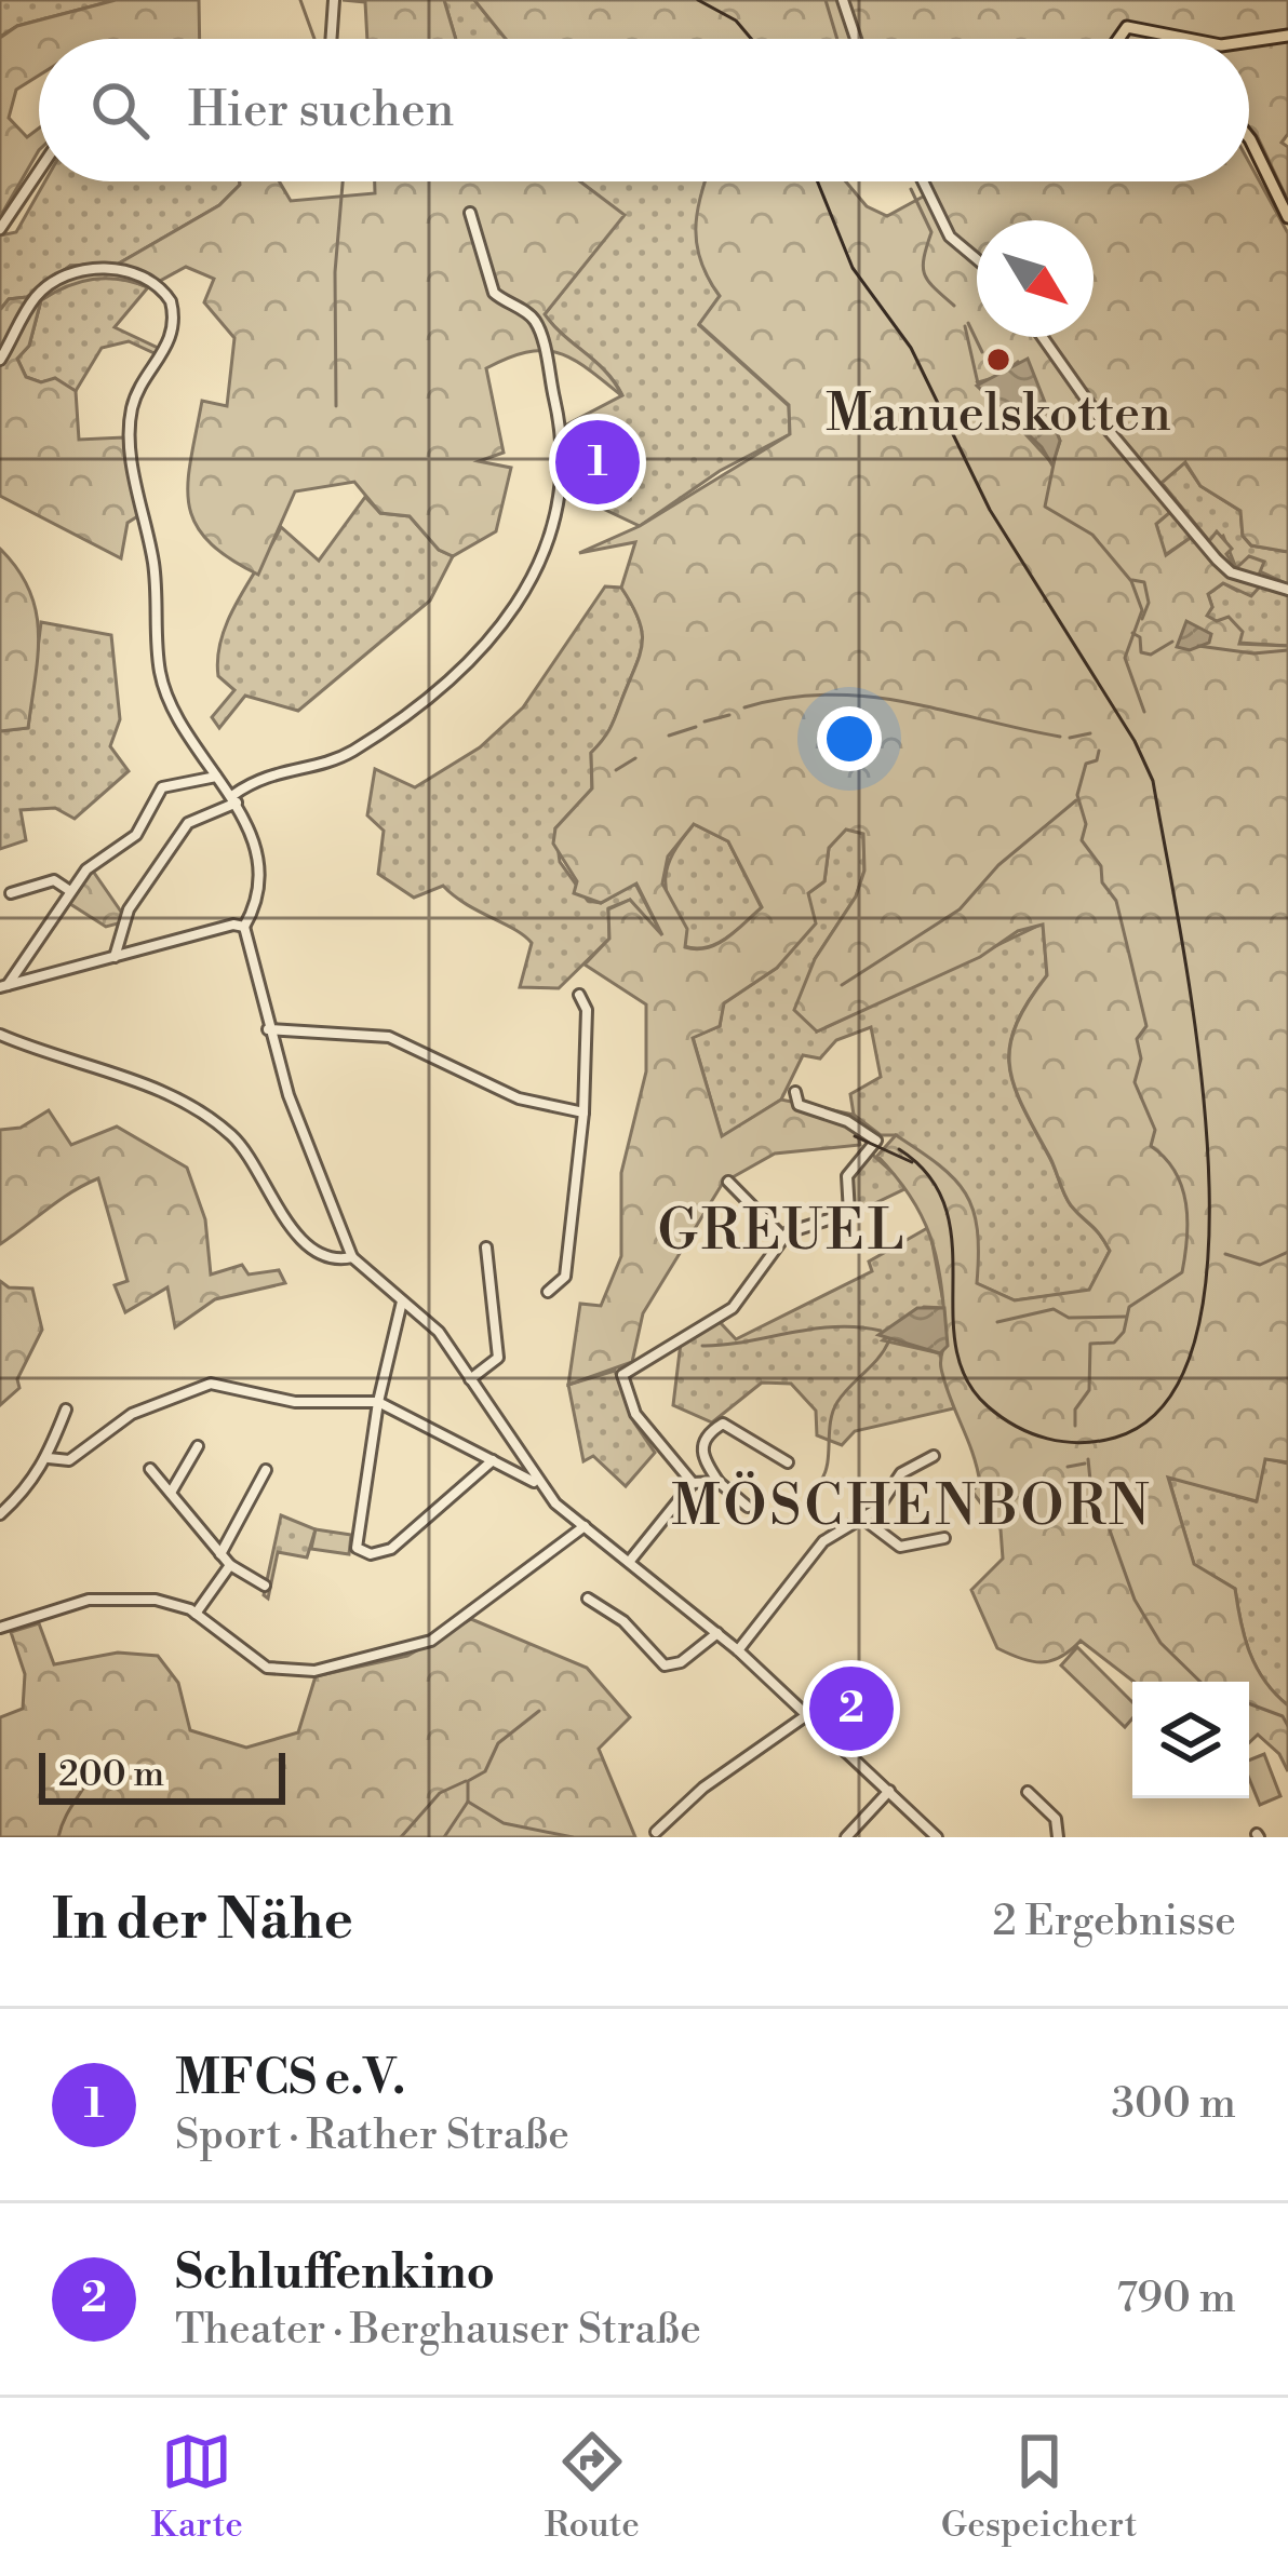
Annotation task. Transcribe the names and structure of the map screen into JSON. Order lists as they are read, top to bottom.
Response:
{
  "districts": ["GREUEL", "MÖSCHENBORN"],
  "places": ["Manuelskotten"],
  "scale_bar": "200 m",
  "north": "bottom right",
  "page": {
    "search": "Hier suchen",
    "pins": ["1", "2"],
    "scale": "200 m",
    "heading": ["In der Nähe", "2 Ergebnisse"],
    "list": [
      {
        "mark": "1",
        "name": "MFCS e.V.",
        "note": "Sport · Rather Straße",
        "value": "300 m"
      },
      {
        "mark": "2",
        "name": "Schluffenkino",
        "note": "Theater · Berghauser Straße",
        "value": "790 m"
      }
    ],
    "nav": ["Karte", "Route", "Gespeichert"]
  }
}
